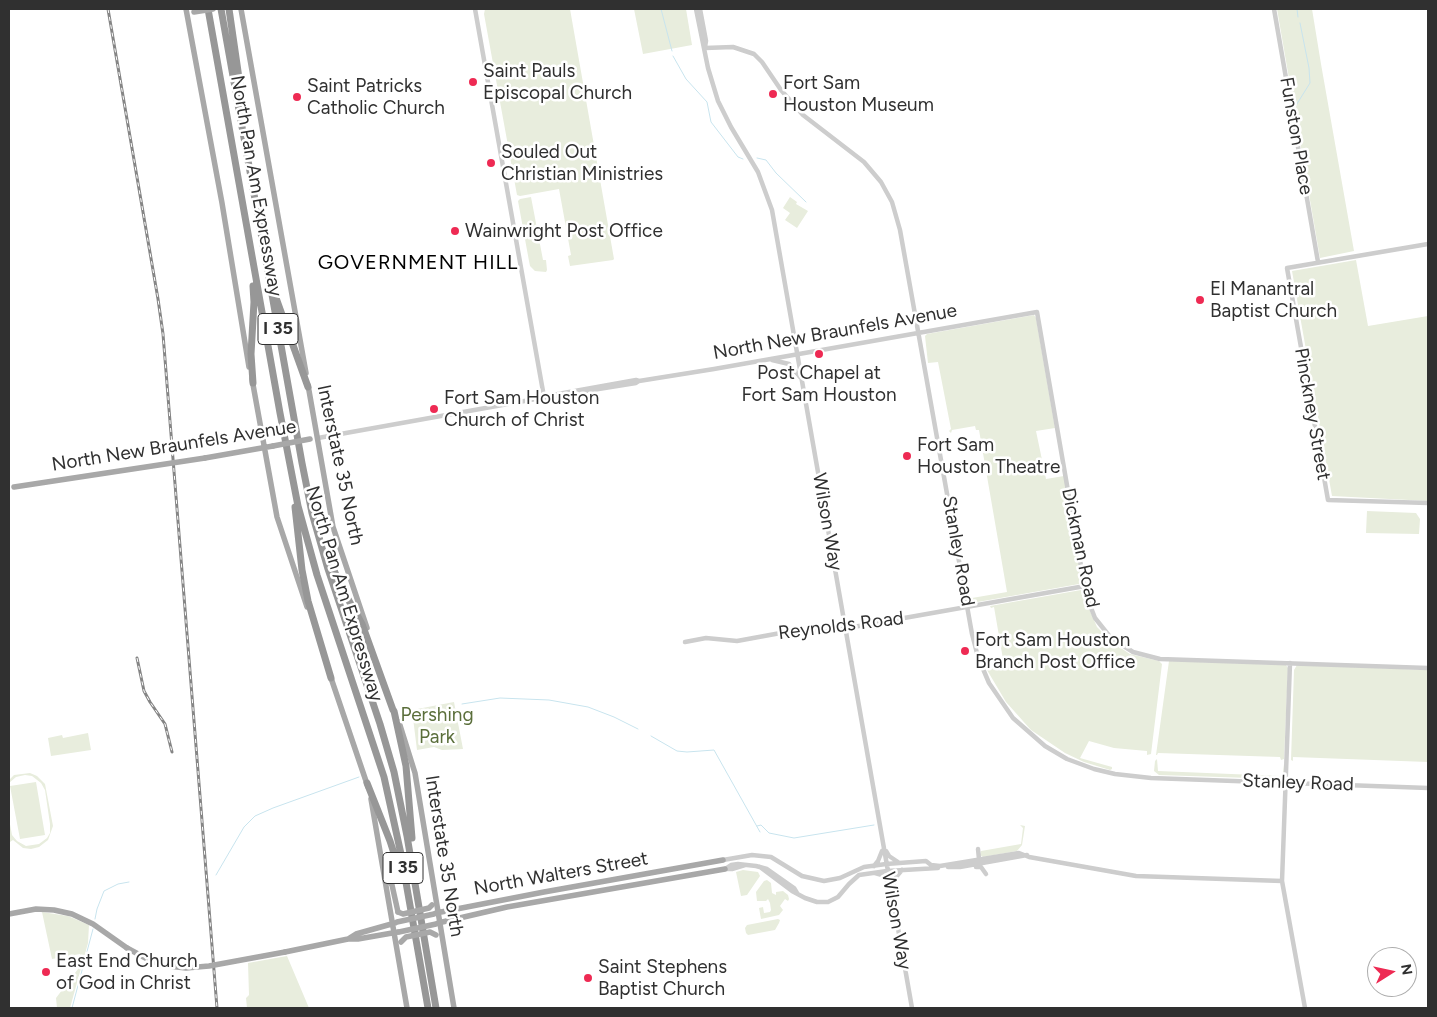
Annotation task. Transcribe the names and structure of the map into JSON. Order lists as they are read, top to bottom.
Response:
{
  "streets": {
    "highway": ["North Pan Am Expressway", "I 35"],
    "main road": ["North New Braunfels Avenue", "Interstate 35 North", "North Walters Street"],
    "street": [
      "Funston Place",
      "Pinckney Street",
      "Wilson Way",
      "Dickman Road",
      "Stanley Road",
      "Reynolds Road"
    ]
  },
  "crossings": [
    ["Funston Place", "Pinckney Street"],
    ["North New Braunfels Avenue", "Interstate 35 North"],
    ["North New Braunfels Avenue", "Wilson Way"],
    ["North New Braunfels Avenue", "Dickman Road"],
    ["North New Braunfels Avenue", "Stanley Road"],
    ["Interstate 35 North", "North Walters Street"],
    ["Wilson Way", "Stanley Road"],
    ["Wilson Way", "Reynolds Road"],
    ["Dickman Road", "Reynolds Road"],
    ["Stanley Road", "Reynolds Road"]
  ],
  "districts": ["GOVERNMENT HILL"],
  "parks": ["Pershing Park"],
  "places": [
    "Saint Pauls Episcopal Church",
    "Fort Sam Houston Museum",
    "Saint Patricks Catholic Church",
    "Souled Out Christian Ministries",
    "Wainwright Post Office",
    "El Manantral Baptist Church",
    "Post Chapel at Fort Sam Houston",
    "Fort Sam Houston Church of Christ",
    "Fort Sam Houston Theatre",
    "Fort Sam Houston Branch Post Office",
    "East End Church of God in Christ",
    "Saint Stephens Baptist Church"
  ],
  "north": "right"
}
